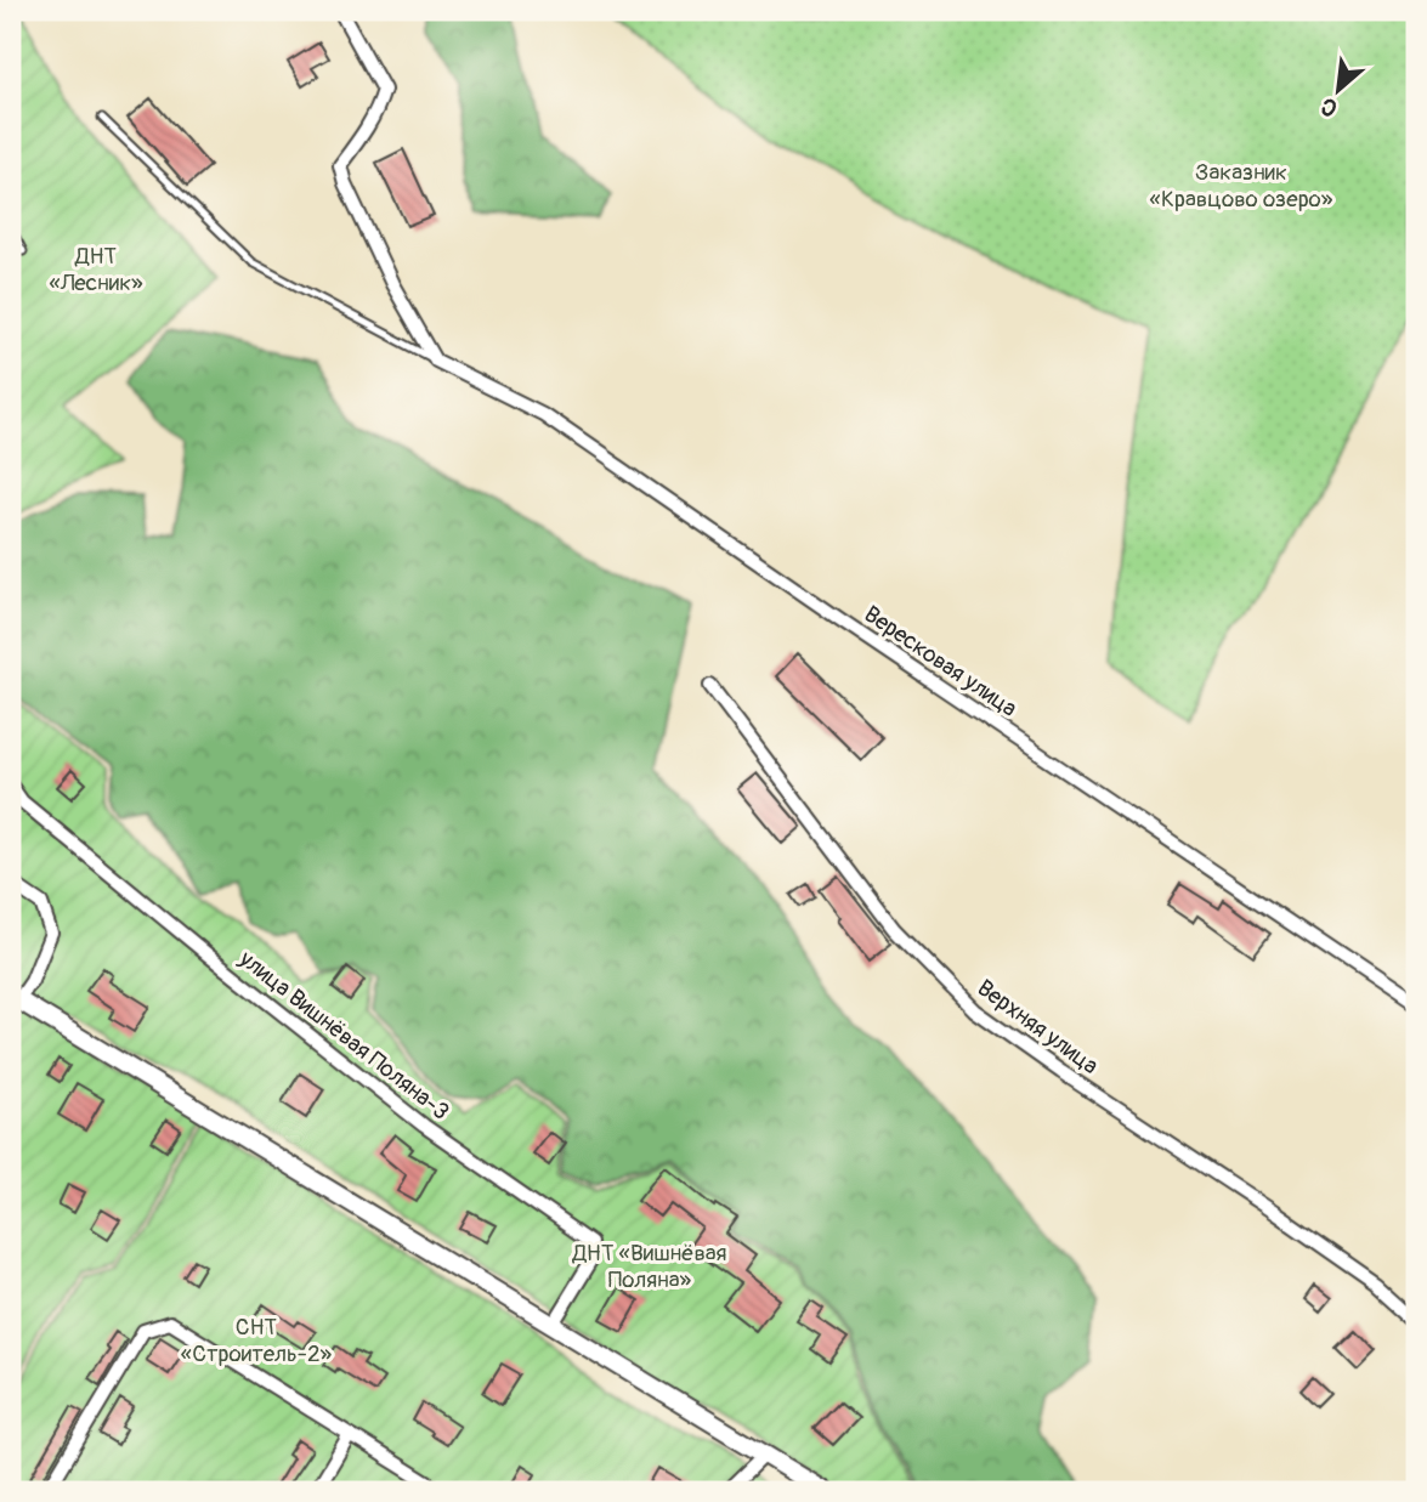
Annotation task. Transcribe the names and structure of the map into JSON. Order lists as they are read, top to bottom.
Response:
{
  "streets": {
    "street": ["Вересковая улица", "Верхняя улица", "улица Вишнёвая Поляна-3"]
  },
  "parks": [
    "Заказник «Кравцово озеро»",
    "ДНТ «Лесник»",
    "ДНТ «Вишнёвая Поляна»",
    "СНТ «Строитель-2»"
  ],
  "north": "bottom left"
}
